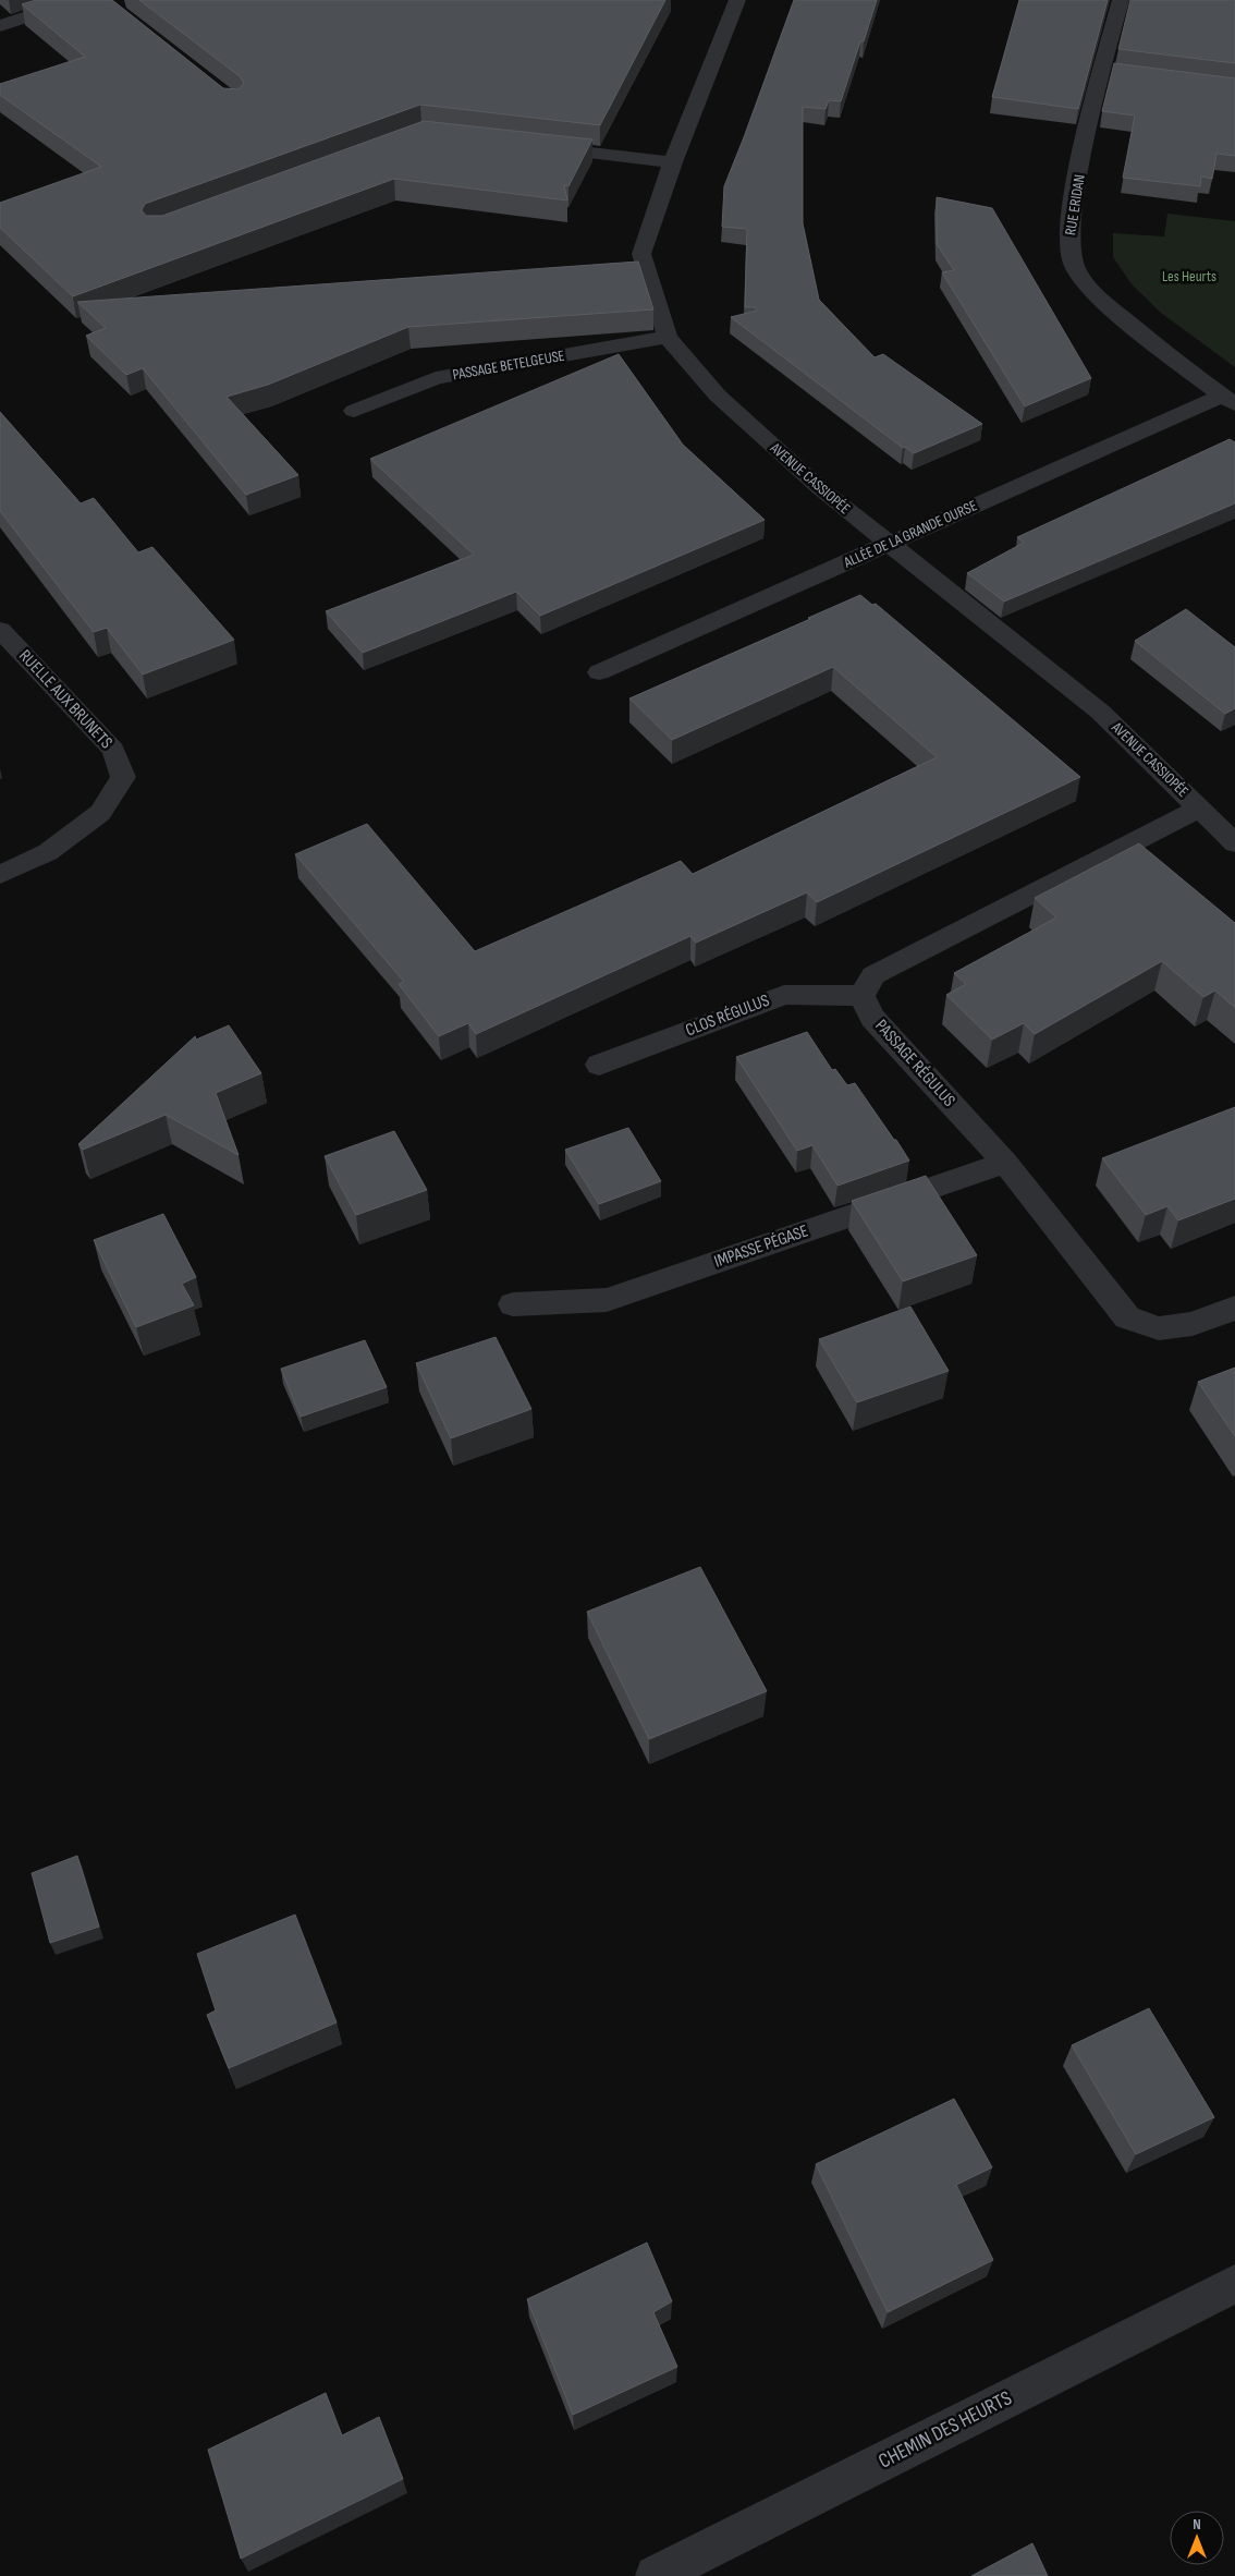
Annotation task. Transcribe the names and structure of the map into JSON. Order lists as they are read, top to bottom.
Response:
{
  "streets": {
    "street": [
      "RUE ERIDAN",
      "PASSAGE BETELGEUSE",
      "AVENUE CASSIOPÉE",
      "ALLÉE DE LA GRANDE OURSE",
      "RUELLE AUX BRUNETS",
      "CLOS RÉGULUS",
      "PASSAGE RÉGULUS",
      "IMPASSE PÉGASE",
      "CHEMIN DES HEURTS"
    ]
  },
  "crossings": [
    ["RUE ERIDAN", "ALLÉE DE LA GRANDE OURSE"],
    ["PASSAGE BETELGEUSE", "AVENUE CASSIOPÉE"],
    ["AVENUE CASSIOPÉE", "ALLÉE DE LA GRANDE OURSE"],
    ["CLOS RÉGULUS", "PASSAGE RÉGULUS"],
    ["PASSAGE RÉGULUS", "IMPASSE PÉGASE"]
  ],
  "parks": ["Les Heurts"],
  "north": "top"
}
